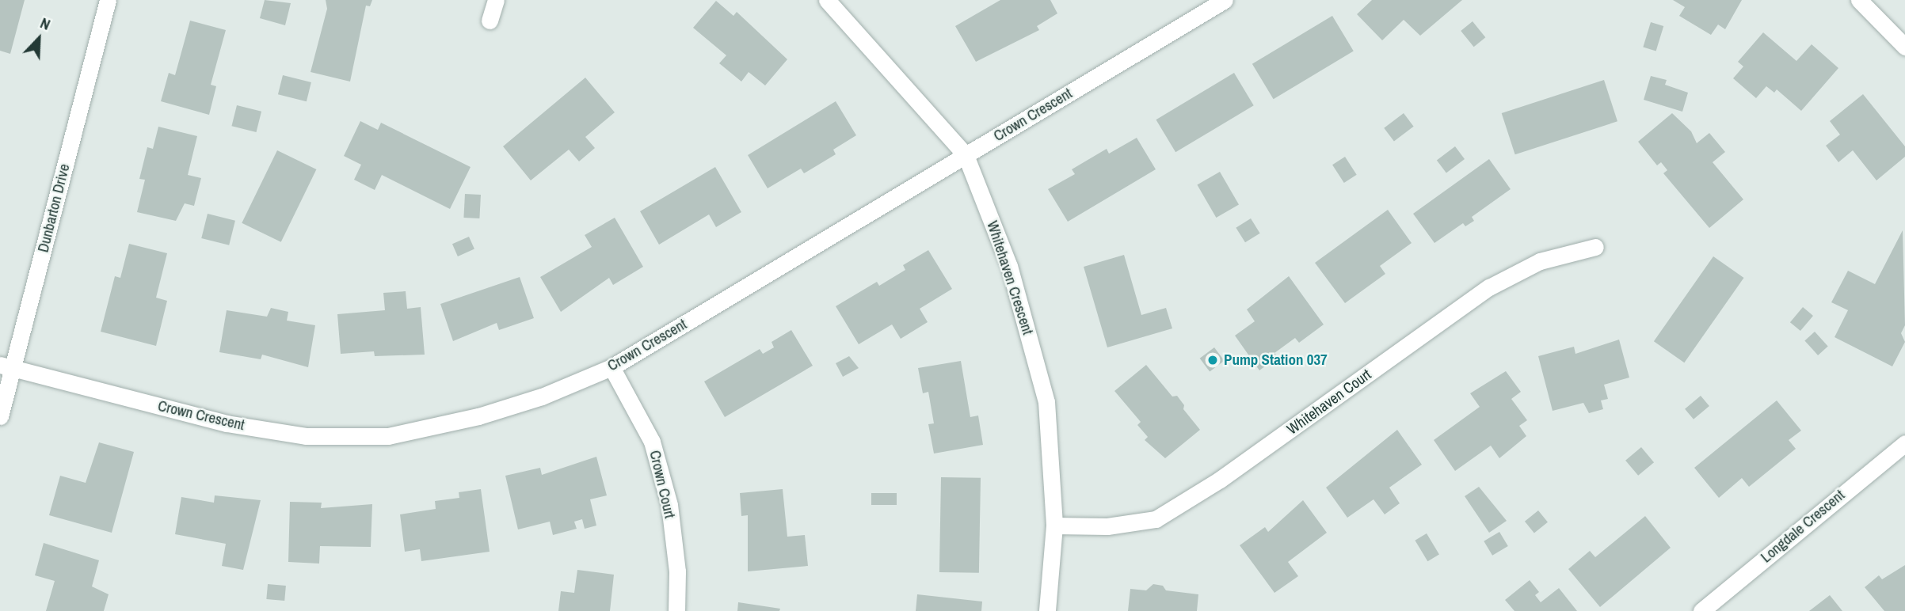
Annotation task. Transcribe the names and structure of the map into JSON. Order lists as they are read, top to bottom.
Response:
{
  "streets": {
    "street": [
      "Crown Crescent",
      "Dunbarton Drive",
      "Whitehaven Crescent",
      "Whitehaven Court",
      "Crown Court",
      "Longdale Crescent"
    ]
  },
  "crossings": [
    ["Crown Crescent", "Dunbarton Drive"],
    ["Crown Crescent", "Whitehaven Crescent"],
    ["Crown Crescent", "Crown Court"],
    ["Whitehaven Crescent", "Whitehaven Court"]
  ],
  "places": ["Pump Station 037"],
  "north": "top right"
}
